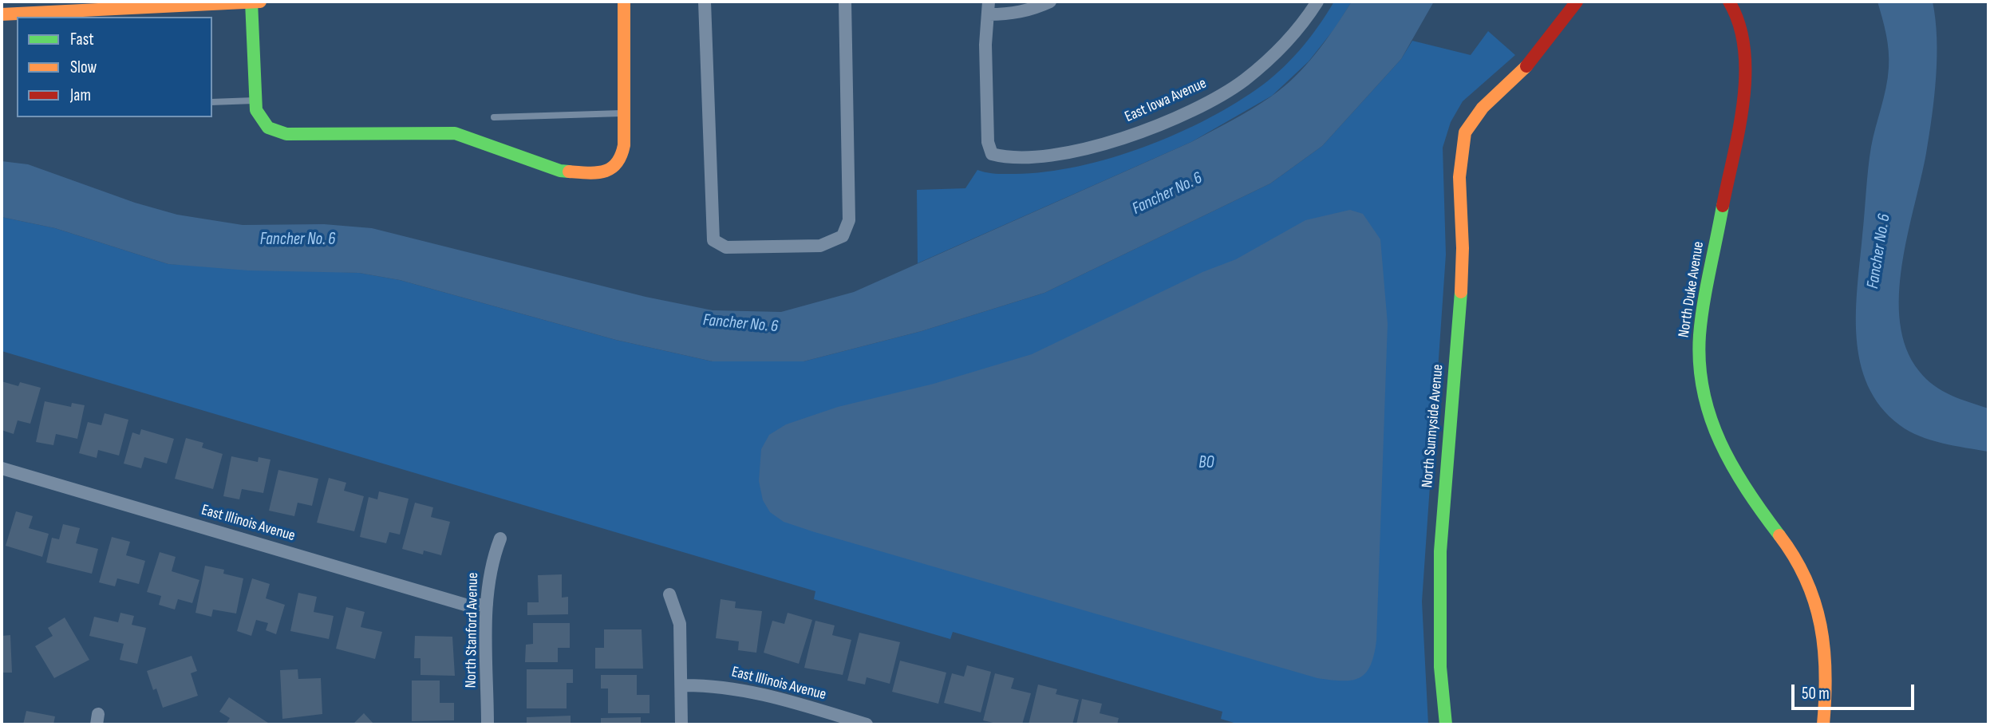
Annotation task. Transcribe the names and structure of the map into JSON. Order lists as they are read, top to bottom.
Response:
{
  "streets": {
    "street": [
      "East Iowa Avenue",
      "North Duke Avenue",
      "North Sunnyside Avenue",
      "East Illinois Avenue",
      "North Stanford Avenue"
    ]
  },
  "crossings": [
    ["East Illinois Avenue", "North Stanford Avenue"]
  ],
  "water": ["Fancher No. 6", "BO"],
  "legend": ["Fast", "Slow", "Jam"],
  "scale_bar": "50 m"
}
